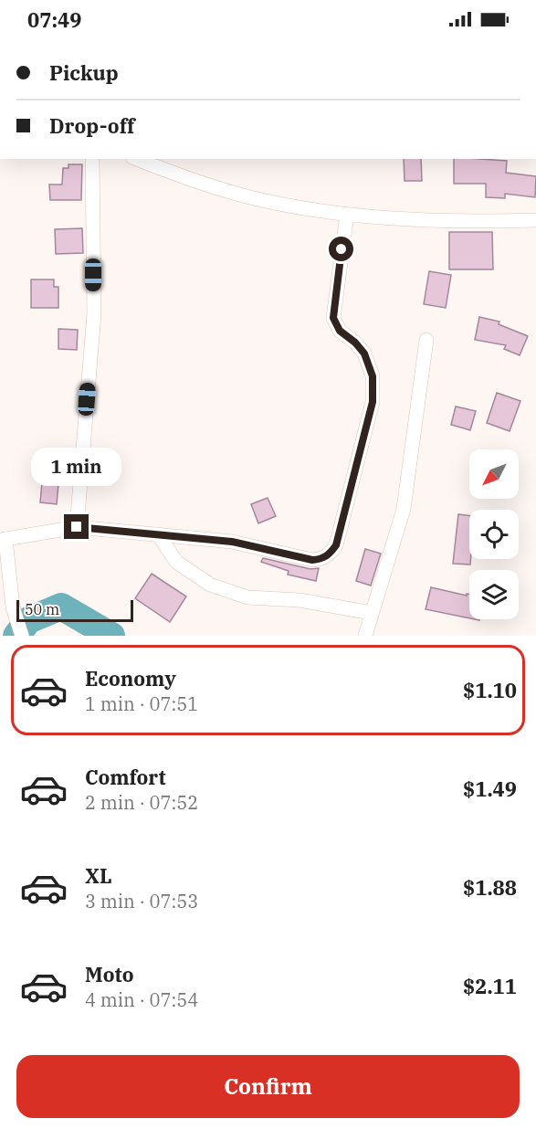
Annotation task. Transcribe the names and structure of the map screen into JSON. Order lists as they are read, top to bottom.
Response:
{
  "scale_bar": "50 m",
  "north": "bottom left",
  "page": {
    "status": "07:49",
    "banner": ["Pickup", "Drop-off"],
    "bubble": "1 min",
    "scale": "50 m",
    "list": [
      {
        "name": "Economy",
        "note": "1 min · 07:51",
        "value": "$1.10"
      },
      {
        "name": "Comfort",
        "note": "2 min · 07:52",
        "value": "$1.49"
      },
      {
        "name": "XL",
        "note": "3 min · 07:53",
        "value": "$1.88"
      },
      {
        "name": "Moto",
        "note": "4 min · 07:54",
        "value": "$2.11"
      }
    ],
    "buttons": "Confirm"
  }
}
